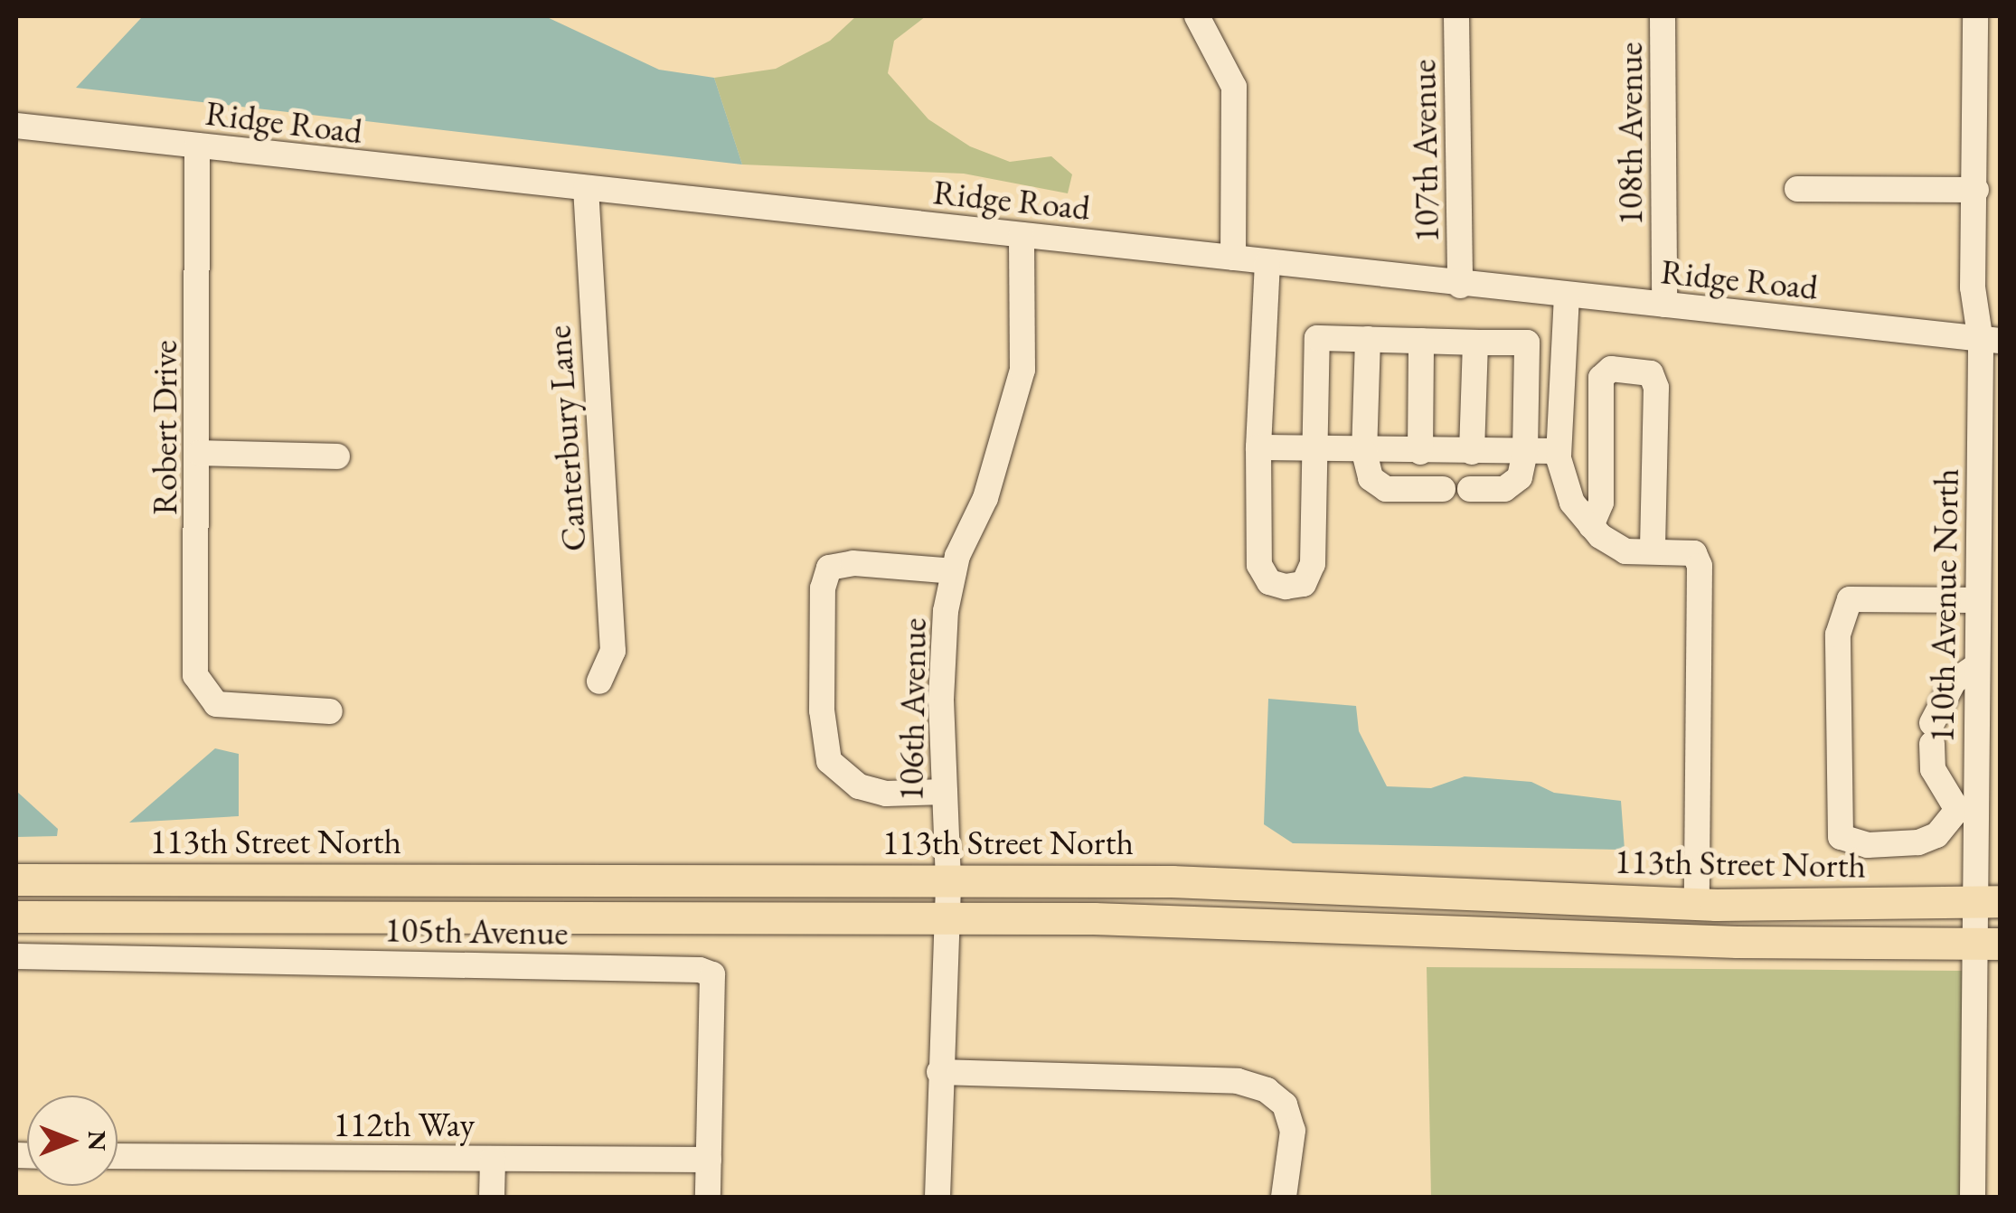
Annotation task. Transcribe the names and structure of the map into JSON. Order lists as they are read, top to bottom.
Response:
{
  "streets": {
    "main road": ["113th Street North"],
    "street": [
      "Ridge Road",
      "108th Avenue",
      "107th Avenue",
      "Robert Drive",
      "Canterbury Lane",
      "110th Avenue North",
      "106th Avenue",
      "105th Avenue",
      "112th Way"
    ]
  },
  "crossings": [
    ["Ridge Road", "108th Avenue"],
    ["Ridge Road", "107th Avenue"],
    ["Ridge Road", "Robert Drive"],
    ["Ridge Road", "Canterbury Lane"],
    ["Ridge Road", "110th Avenue North"],
    ["Ridge Road", "106th Avenue"],
    ["110th Avenue North", "113th Street North"],
    ["106th Avenue", "113th Street North"],
    ["105th Avenue", "112th Way"]
  ],
  "north": "right"
}
